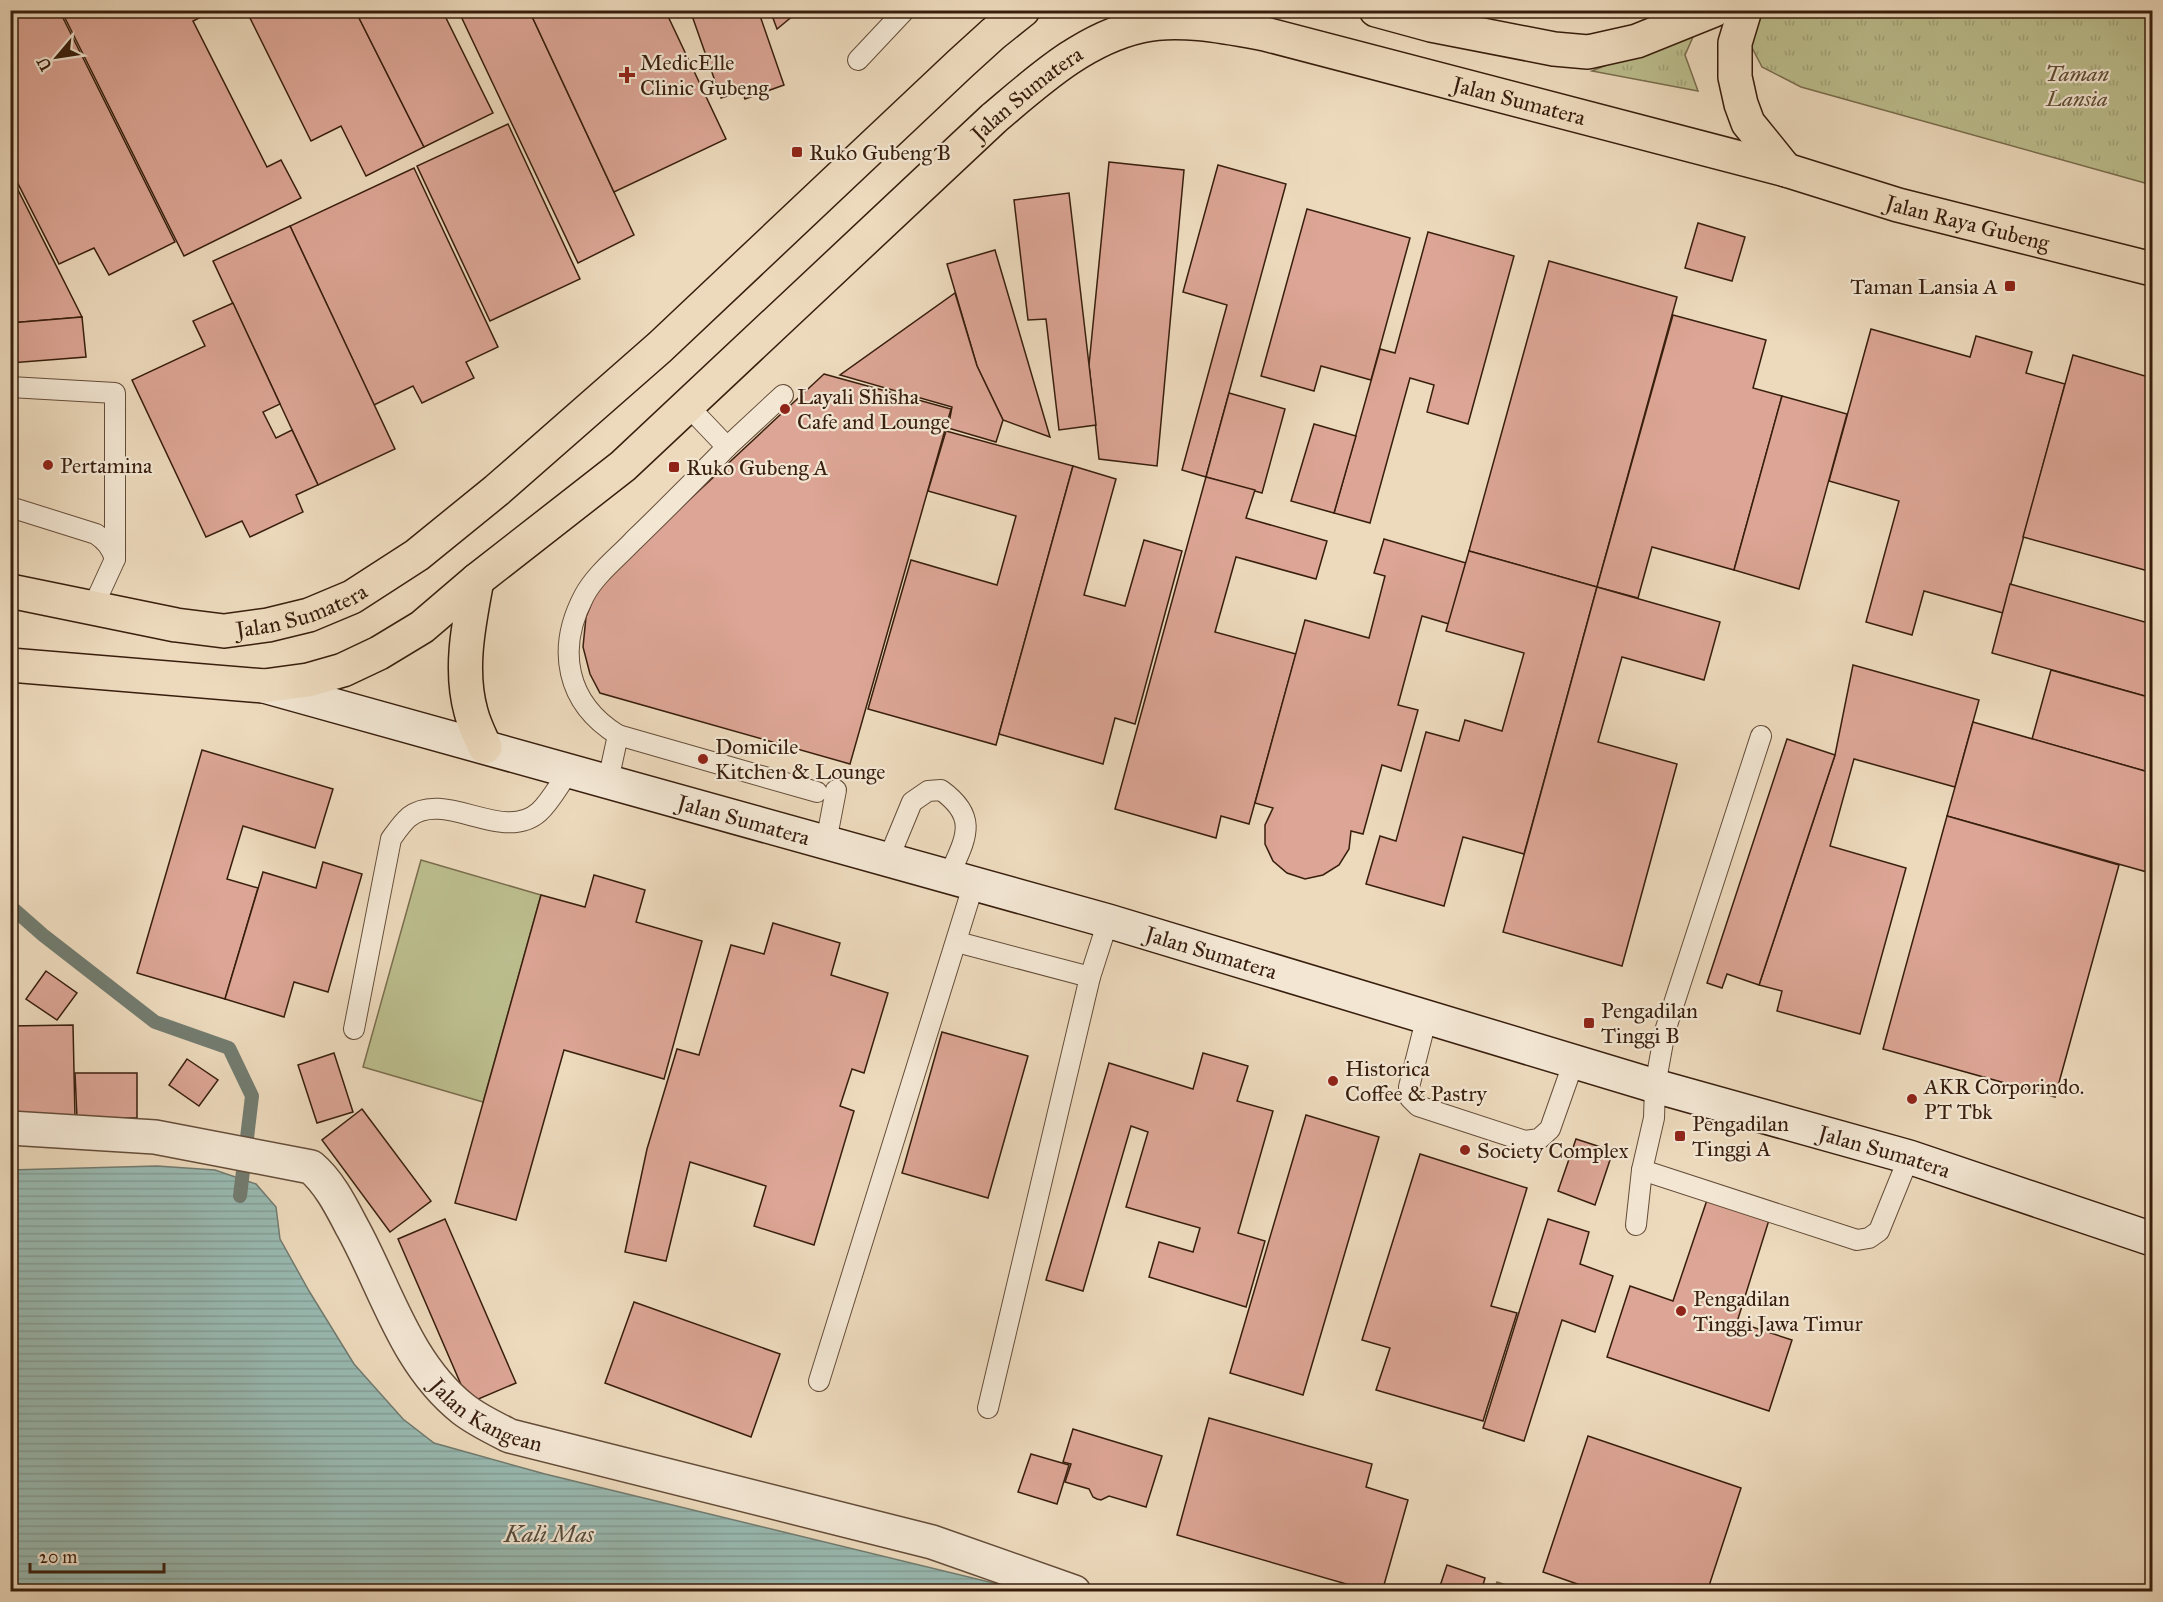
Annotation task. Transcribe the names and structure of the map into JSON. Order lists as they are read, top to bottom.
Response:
{
  "streets": {
    "highway": ["Jalan Sumatera", "Jalan Raya Gubeng"],
    "street": ["Jalan Kangean"]
  },
  "crossings": [
    ["Jalan Sumatera", "Jalan Raya Gubeng"]
  ],
  "water": ["Kali Mas"],
  "parks": ["Taman Lansia"],
  "places": {
    "health": ["MedicElle Clinic Gubeng"],
    "transit": [
      "Ruko Gubeng B",
      "Taman Lansia A",
      "Ruko Gubeng A",
      "Pengadilan Tinggi B",
      "Pengadilan Tinggi A"
    ],
    "other": [
      "Layali Shisha Cafe and Lounge",
      "Pertamina",
      "Domicile Kitchen & Lounge",
      "Historica Coffee & Pastry",
      "AKR Corporindo. PT Tbk",
      "Society Complex",
      "Pengadilan Tinggi Jawa Timur"
    ]
  },
  "scale_bar": "20 m",
  "north": "bottom left"
}
